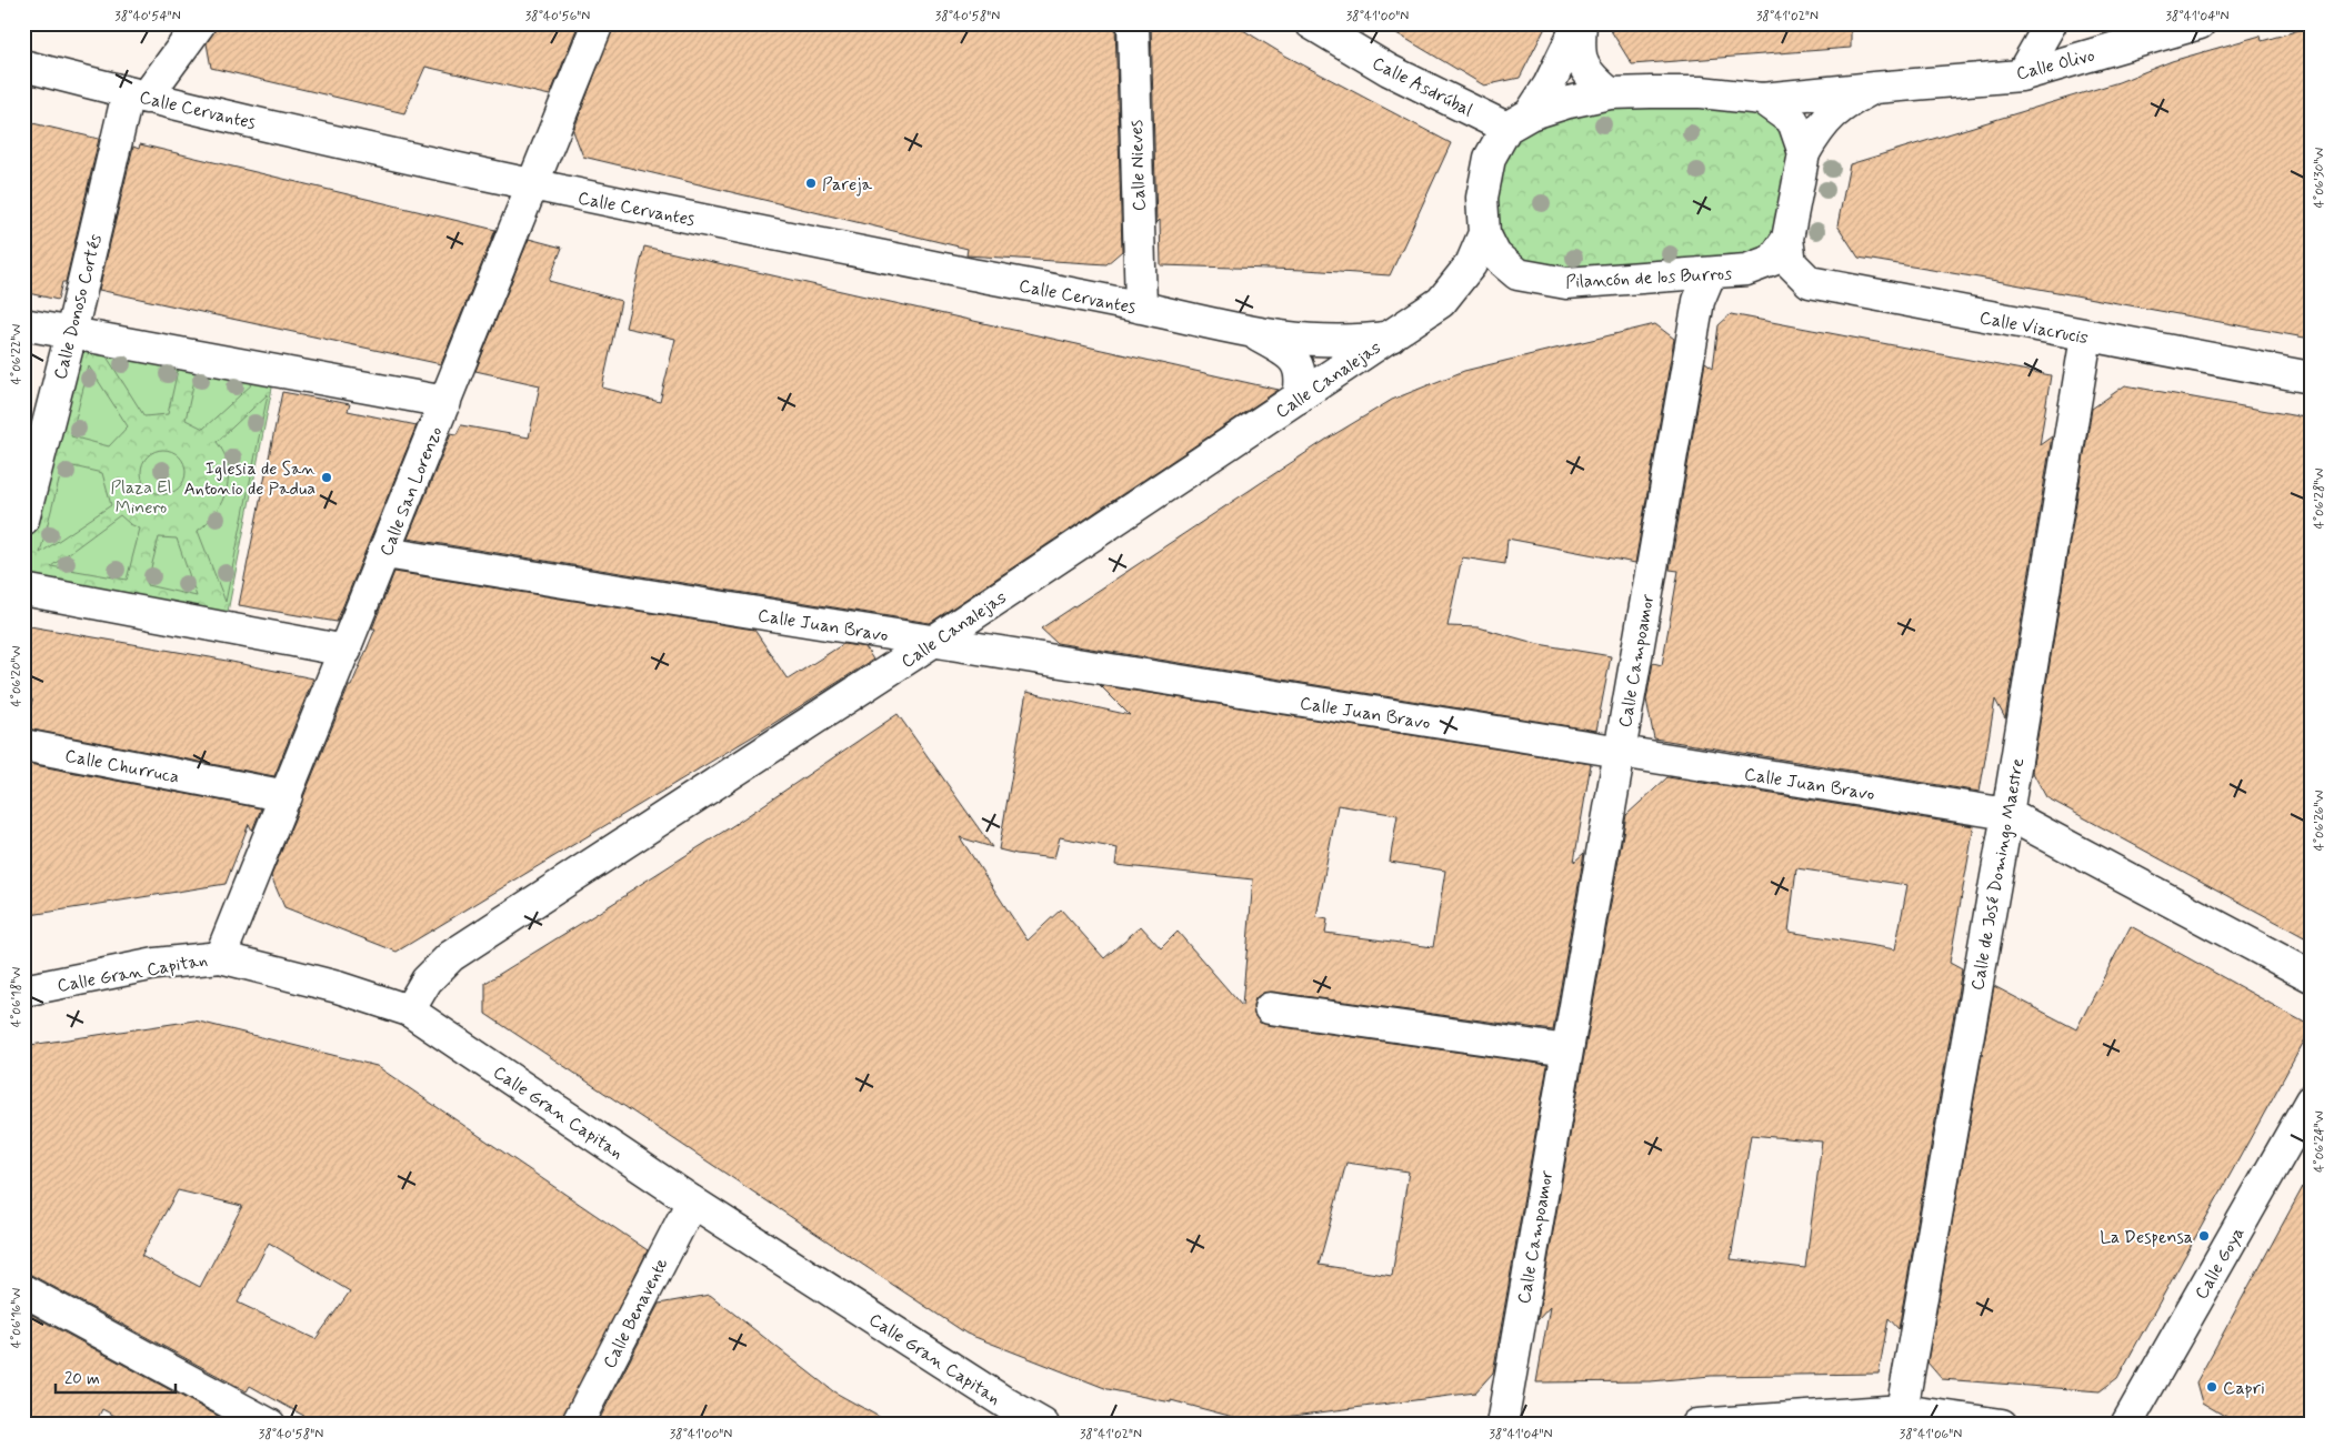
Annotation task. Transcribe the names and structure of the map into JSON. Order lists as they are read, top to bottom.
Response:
{
  "streets": {
    "street": [
      "Calle Olivo",
      "Calle Asdrúbal",
      "Calle Cervantes",
      "Calle Nieves",
      "Pilancón de los Burros",
      "Calle Donoso Cortés",
      "Calle Viacrucis",
      "Calle Canalejas",
      "Calle San Lorenzo",
      "Calle Juan Bravo",
      "Calle Campoamor",
      "Calle Churruca",
      "Calle de José Domingo Maestre",
      "Calle Gran Capitan",
      "Calle Goya",
      "Calle Benavente"
    ]
  },
  "crossings": [
    ["Calle Olivo", "Pilancón de los Burros"],
    ["Calle Asdrúbal", "Pilancón de los Burros"],
    ["Calle Cervantes", "Calle Nieves"],
    ["Calle Cervantes", "Calle Donoso Cortés"],
    ["Calle Cervantes", "Calle Canalejas"],
    ["Calle Cervantes", "Calle San Lorenzo"],
    ["Pilancón de los Burros", "Calle Viacrucis"],
    ["Pilancón de los Burros", "Calle Canalejas"],
    ["Pilancón de los Burros", "Calle Campoamor"],
    ["Calle Viacrucis", "Calle de José Domingo Maestre"],
    ["Calle Canalejas", "Calle Juan Bravo"],
    ["Calle Canalejas", "Calle Gran Capitan"],
    ["Calle San Lorenzo", "Calle Juan Bravo"],
    ["Calle San Lorenzo", "Calle Churruca"],
    ["Calle San Lorenzo", "Calle Gran Capitan"],
    ["Calle Juan Bravo", "Calle Campoamor"],
    ["Calle Juan Bravo", "Calle de José Domingo Maestre"],
    ["Calle Gran Capitan", "Calle Benavente"]
  ],
  "parks": ["Plaza El Minero"],
  "places": [
    "Pareja",
    "Iglesia de San Antonio de Padua",
    "La Despensa",
    "Capri"
  ],
  "scale_bar": "20 m",
  "coordinates": [
    "38°40'54\"N",
    "38°40'56\"N",
    "38°40'58\"N",
    "38°41'00\"N",
    "38°41'02\"N",
    "38°41'04\"N",
    "4°06'30\"W",
    "4°06'22\"W",
    "4°06'28\"W",
    "4°06'20\"W",
    "4°06'26\"W",
    "4°06'18\"W",
    "4°06'24\"W",
    "4°06'16\"W",
    "38°41'06\"N"
  ]
}
